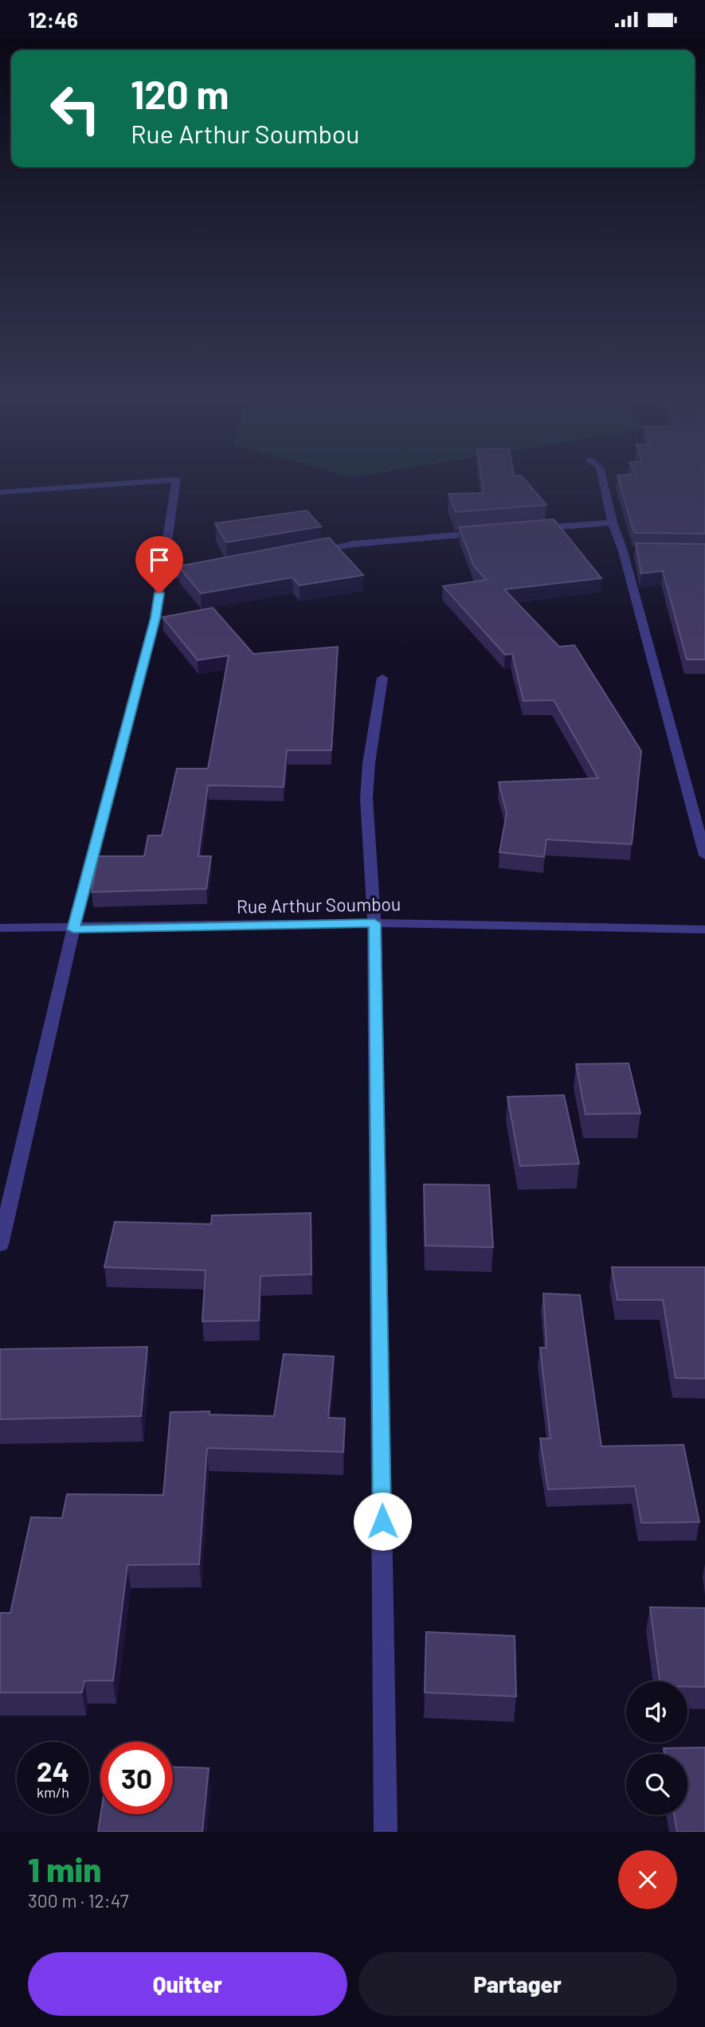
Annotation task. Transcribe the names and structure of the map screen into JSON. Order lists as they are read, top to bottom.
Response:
{
  "streets": {
    "street": ["Rue Arthur Soumbou"]
  },
  "page": {
    "status": "12:46",
    "turn": ["120 m", "Rue Arthur Soumbou"],
    "speed": "24 km/h",
    "limit": "30",
    "heading": ["1 min", "300 m · 12:47"],
    "buttons": ["Quitter", "Partager"]
  }
}
